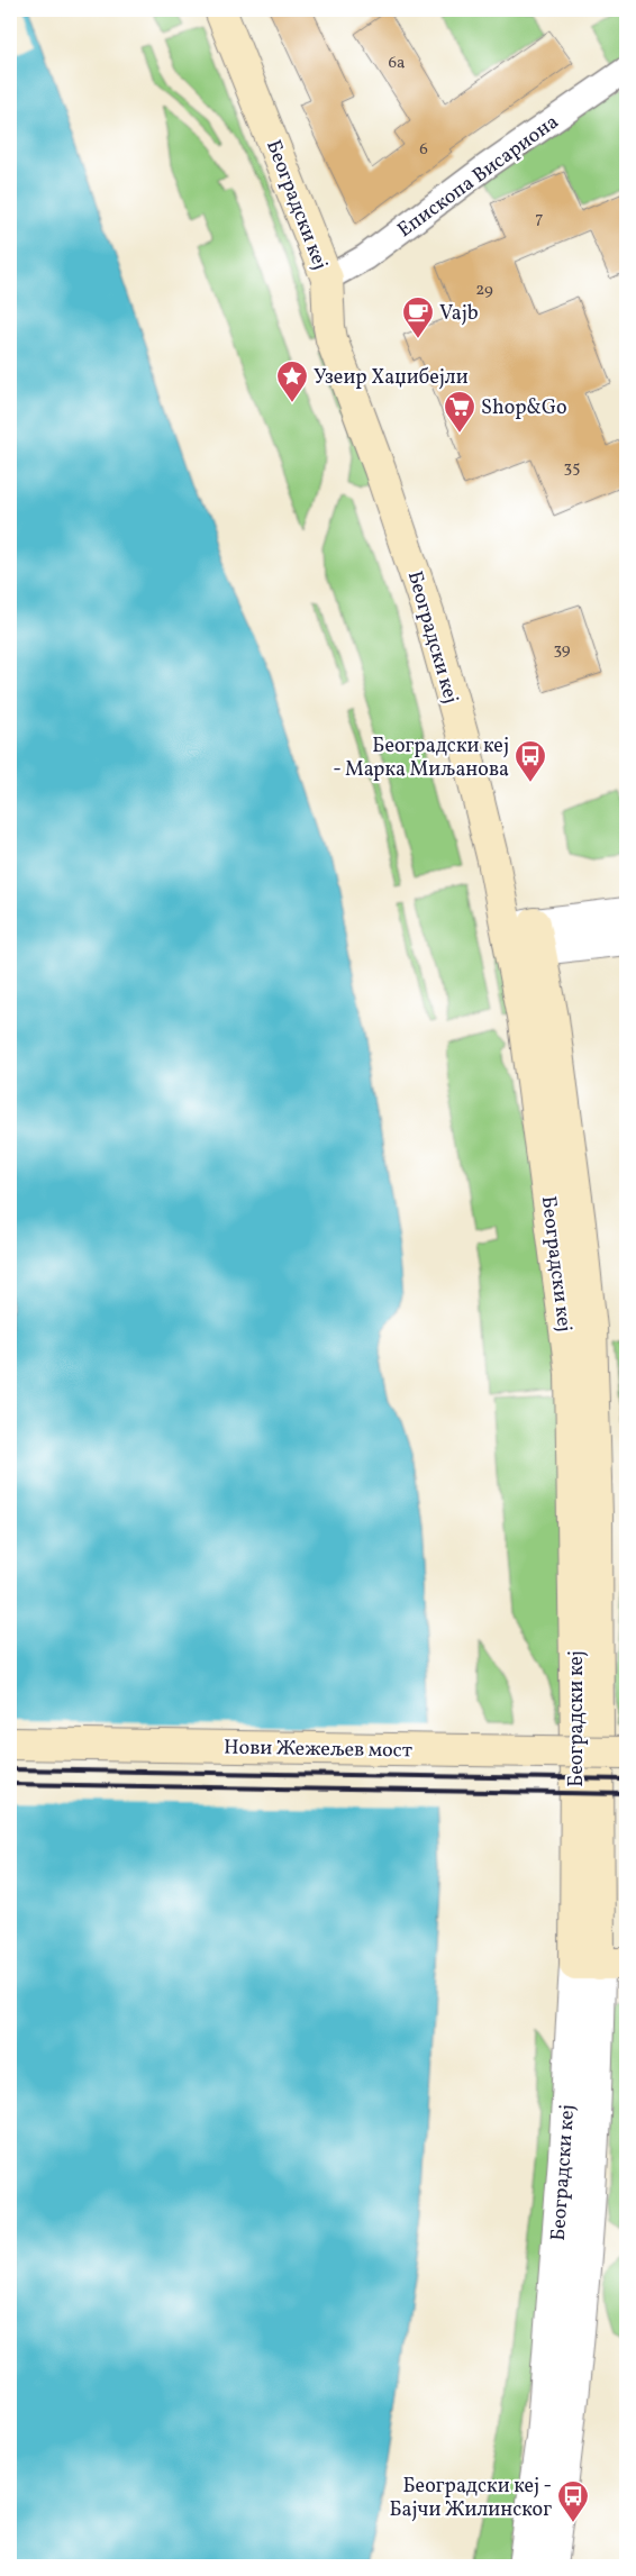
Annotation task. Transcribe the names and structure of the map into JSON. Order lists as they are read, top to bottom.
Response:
{
  "streets": {
    "main road": ["Београдски кеј", "Нови Жежељев мост"],
    "street": ["Епископа Висариона"]
  },
  "crossings": [
    ["Епископа Висариона", "Београдски кеј"]
  ],
  "places": {
    "cafe": ["Vajb"],
    "place": ["Узеир Хаџибејли"],
    "supermarket": ["Shop&Go"],
    "bus stop": ["Београдски кеј - Марка Миљанова", "Београдски кеј - Бајчи Жилинског"]
  },
  "house_numbers": [
    "6a",
    "6",
    "7",
    "29",
    "35",
    "39"
  ]
}
